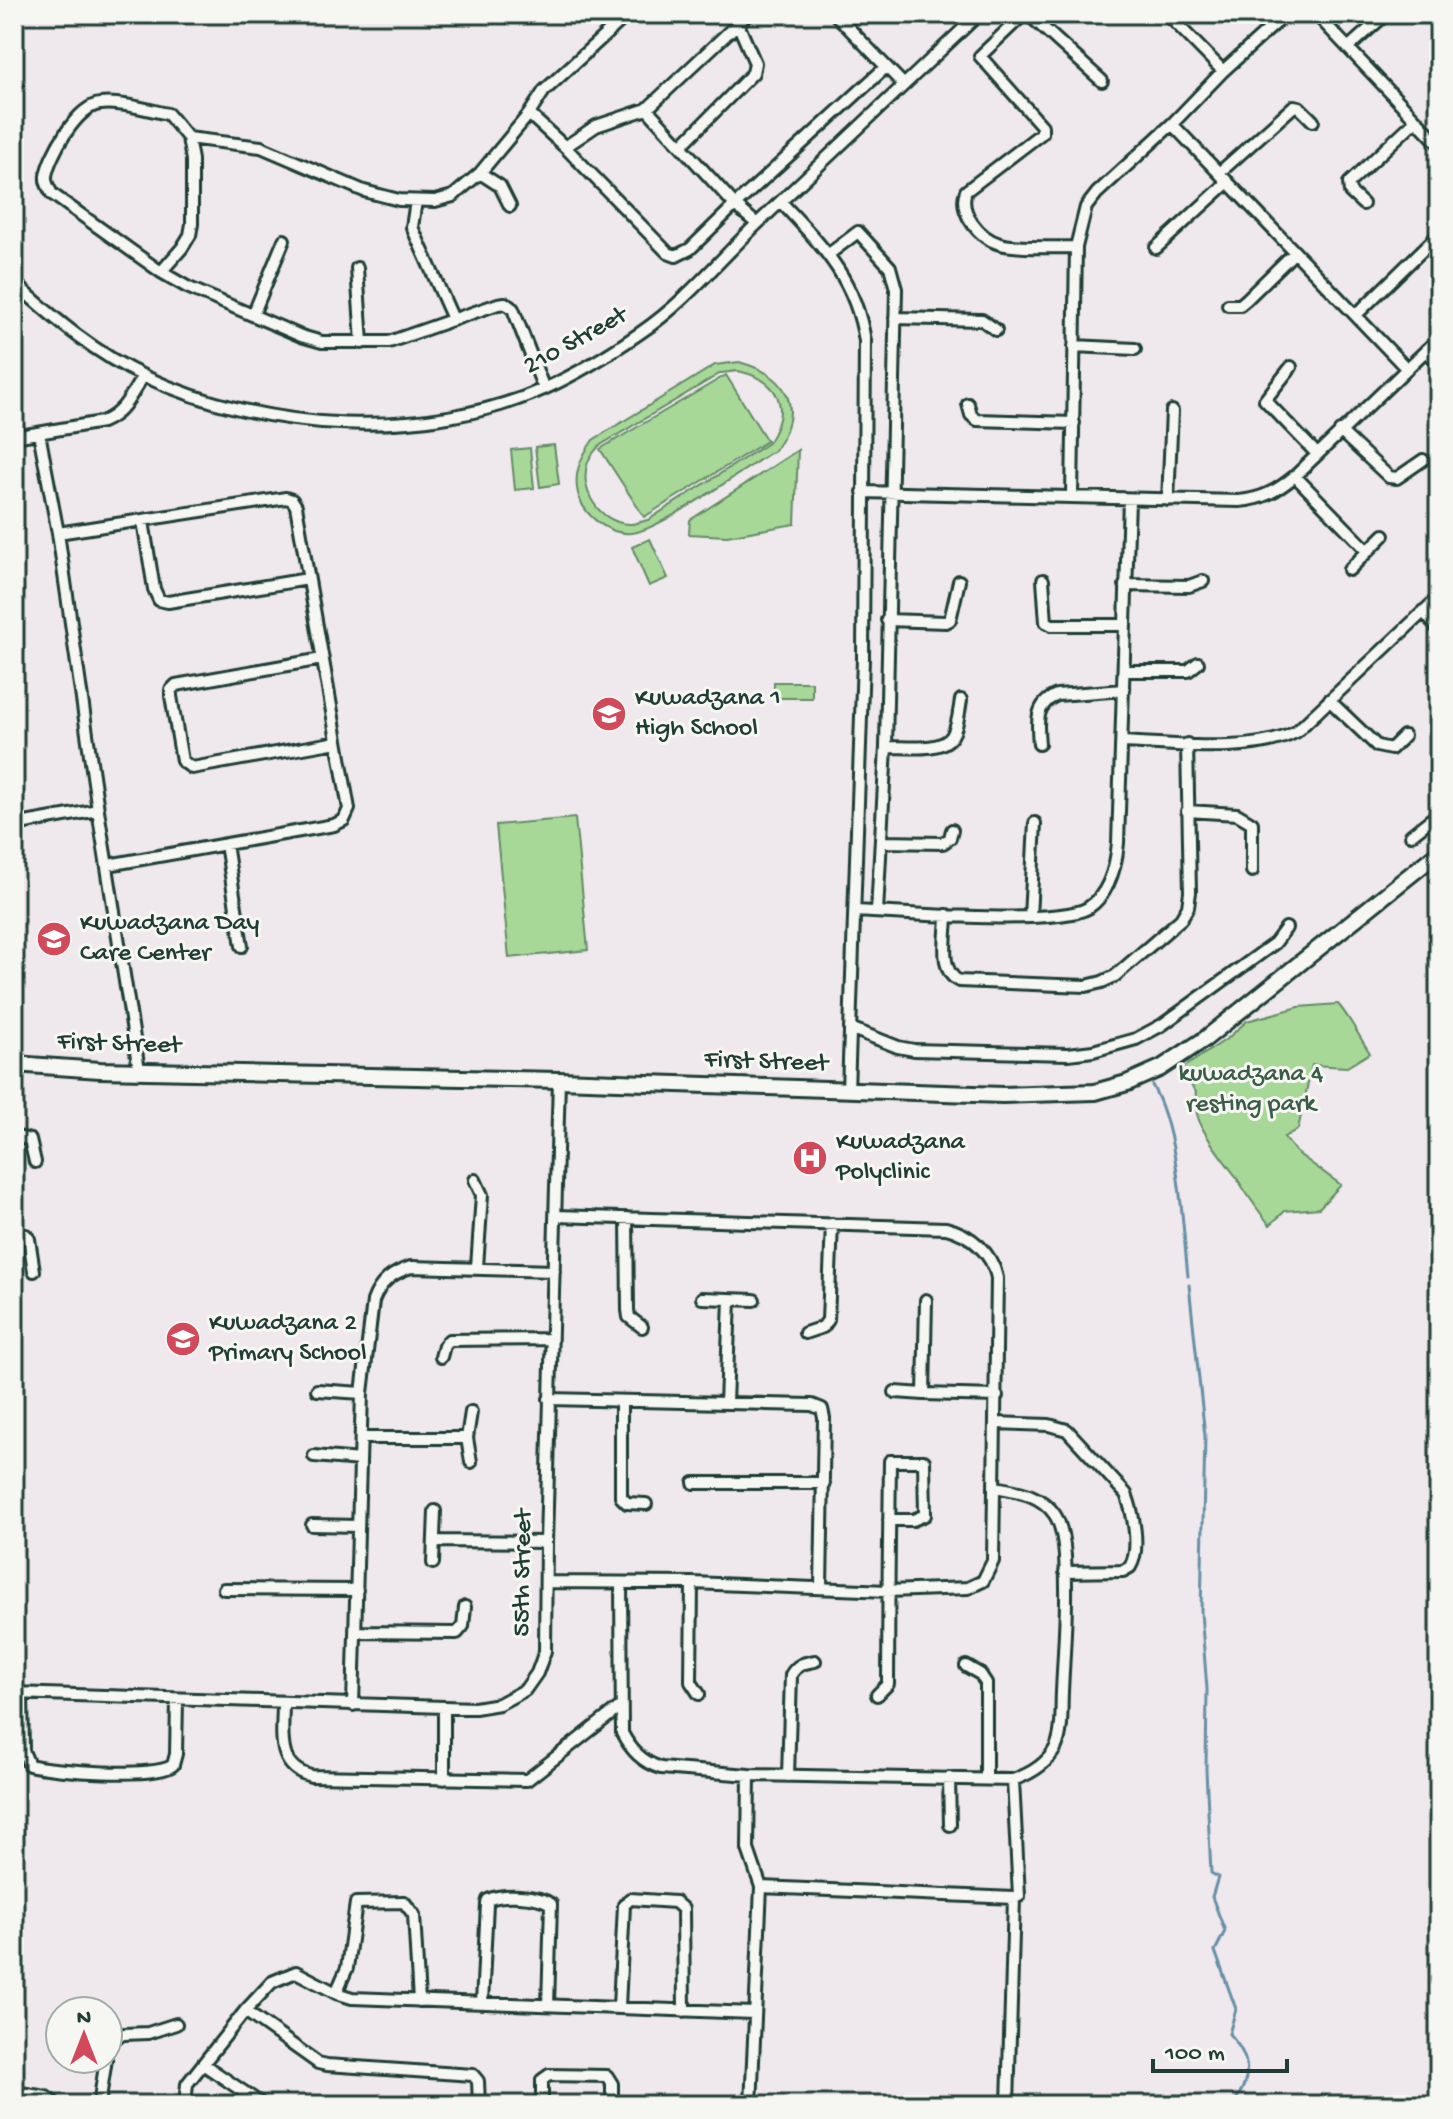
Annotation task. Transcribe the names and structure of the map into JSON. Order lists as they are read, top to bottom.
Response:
{
  "streets": {
    "street": ["210 Street", "First Street", "55th Street"]
  },
  "crossings": [
    ["First Street", "55th Street"]
  ],
  "parks": ["kuwadzana 4 resting park"],
  "places": {
    "school or university": ["Kuwadzana 1 High School", "Kuwadzana Day Care Center", "Kuwadzana 2 Primary School"],
    "hospital": ["Kuwadzana Polyclinic"]
  },
  "scale_bar": "100 m",
  "north": "top"
}
